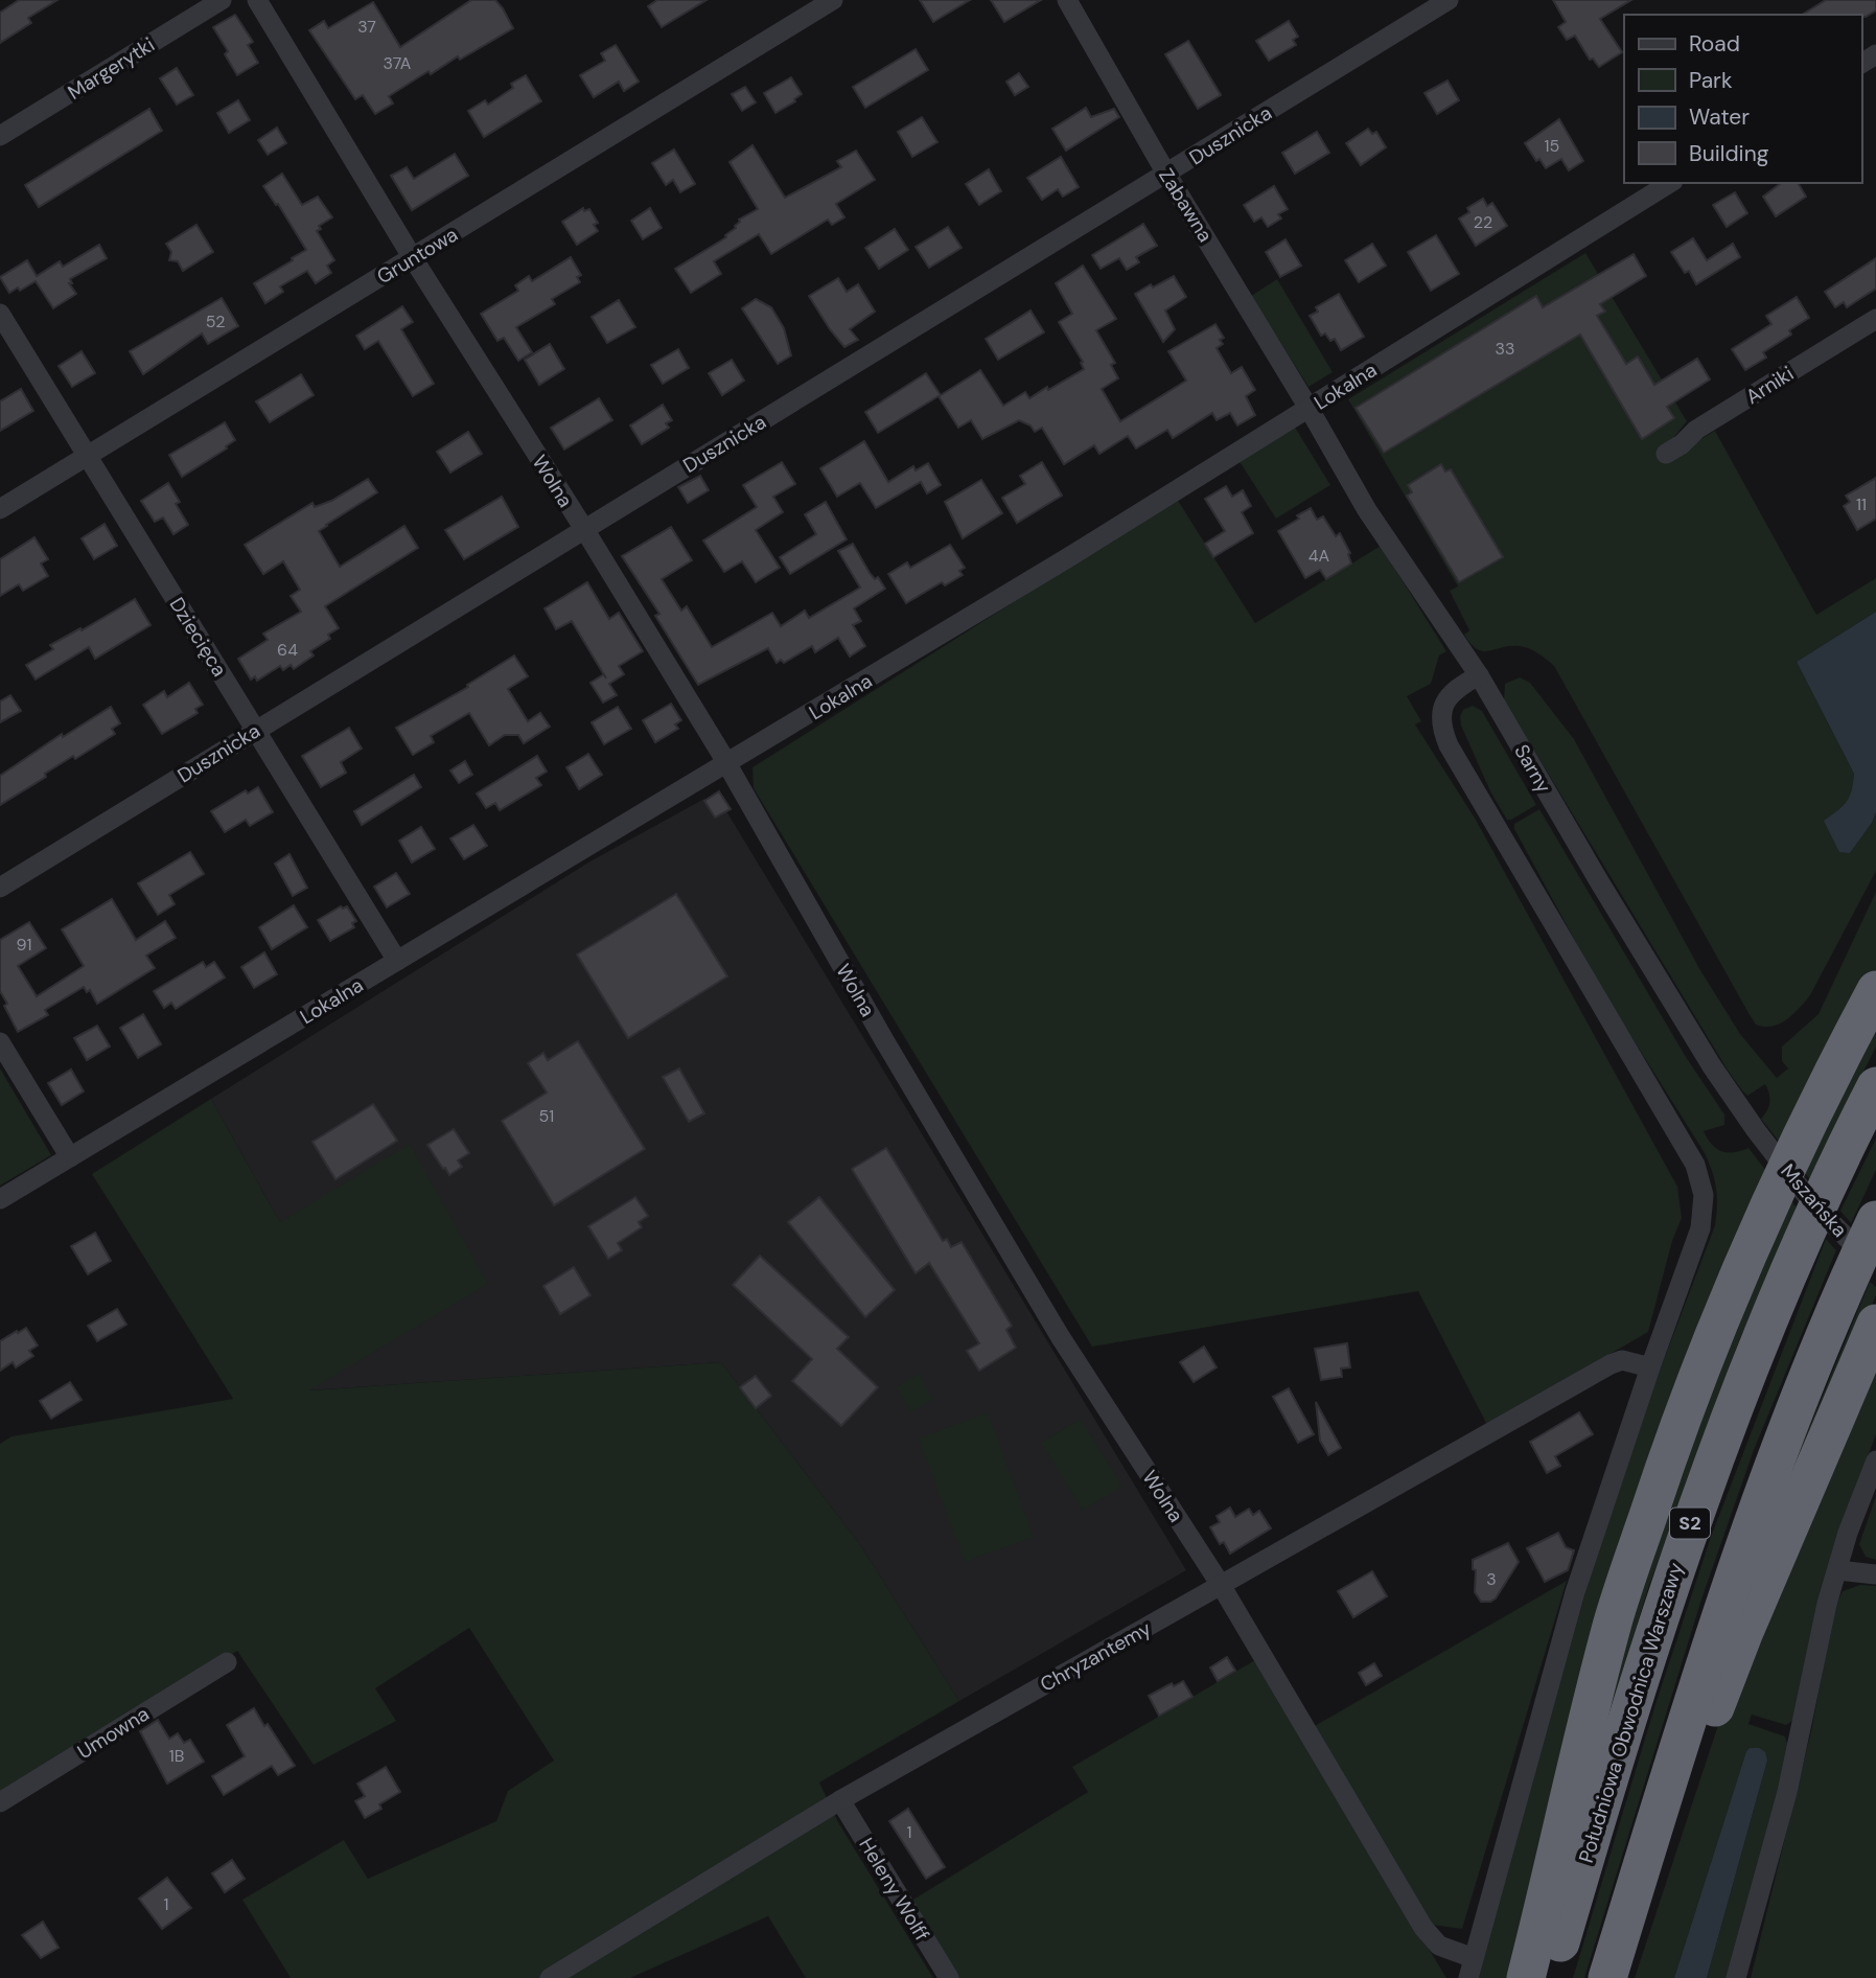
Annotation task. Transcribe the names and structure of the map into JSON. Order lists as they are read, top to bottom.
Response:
{
  "streets": {
    "highway": ["S2", "Południowa Obwodnica Warszawy"],
    "street": [
      "Margerytki",
      "Dusznicka",
      "Zabawna",
      "Gruntowa",
      "Arniki",
      "Lokalna",
      "Wolna",
      "Dziecięca",
      "Sarny",
      "Mszańska",
      "Chryzantemy",
      "Umowna",
      "Heleny Wolff"
    ]
  },
  "crossings": [
    ["Dusznicka", "Zabawna"],
    ["Dusznicka", "Wolna"],
    ["Dusznicka", "Dziecięca"],
    ["Zabawna", "Lokalna"],
    ["Zabawna", "Sarny"],
    ["Gruntowa", "Wolna"],
    ["Gruntowa", "Dziecięca"],
    ["Lokalna", "Wolna"],
    ["Lokalna", "Dziecięca"],
    ["Lokalna", "Sarny"],
    ["Wolna", "Chryzantemy"],
    ["Sarny", "Mszańska"],
    ["Chryzantemy", "Heleny Wolff"]
  ],
  "house_numbers": [
    "37",
    "37A",
    "15",
    "22",
    "52",
    "33",
    "11",
    "4A",
    "64",
    "91",
    "51",
    "3",
    "1B",
    "1",
    "1"
  ],
  "legend": [
    "Road",
    "Park",
    "Water",
    "Building"
  ]
}
